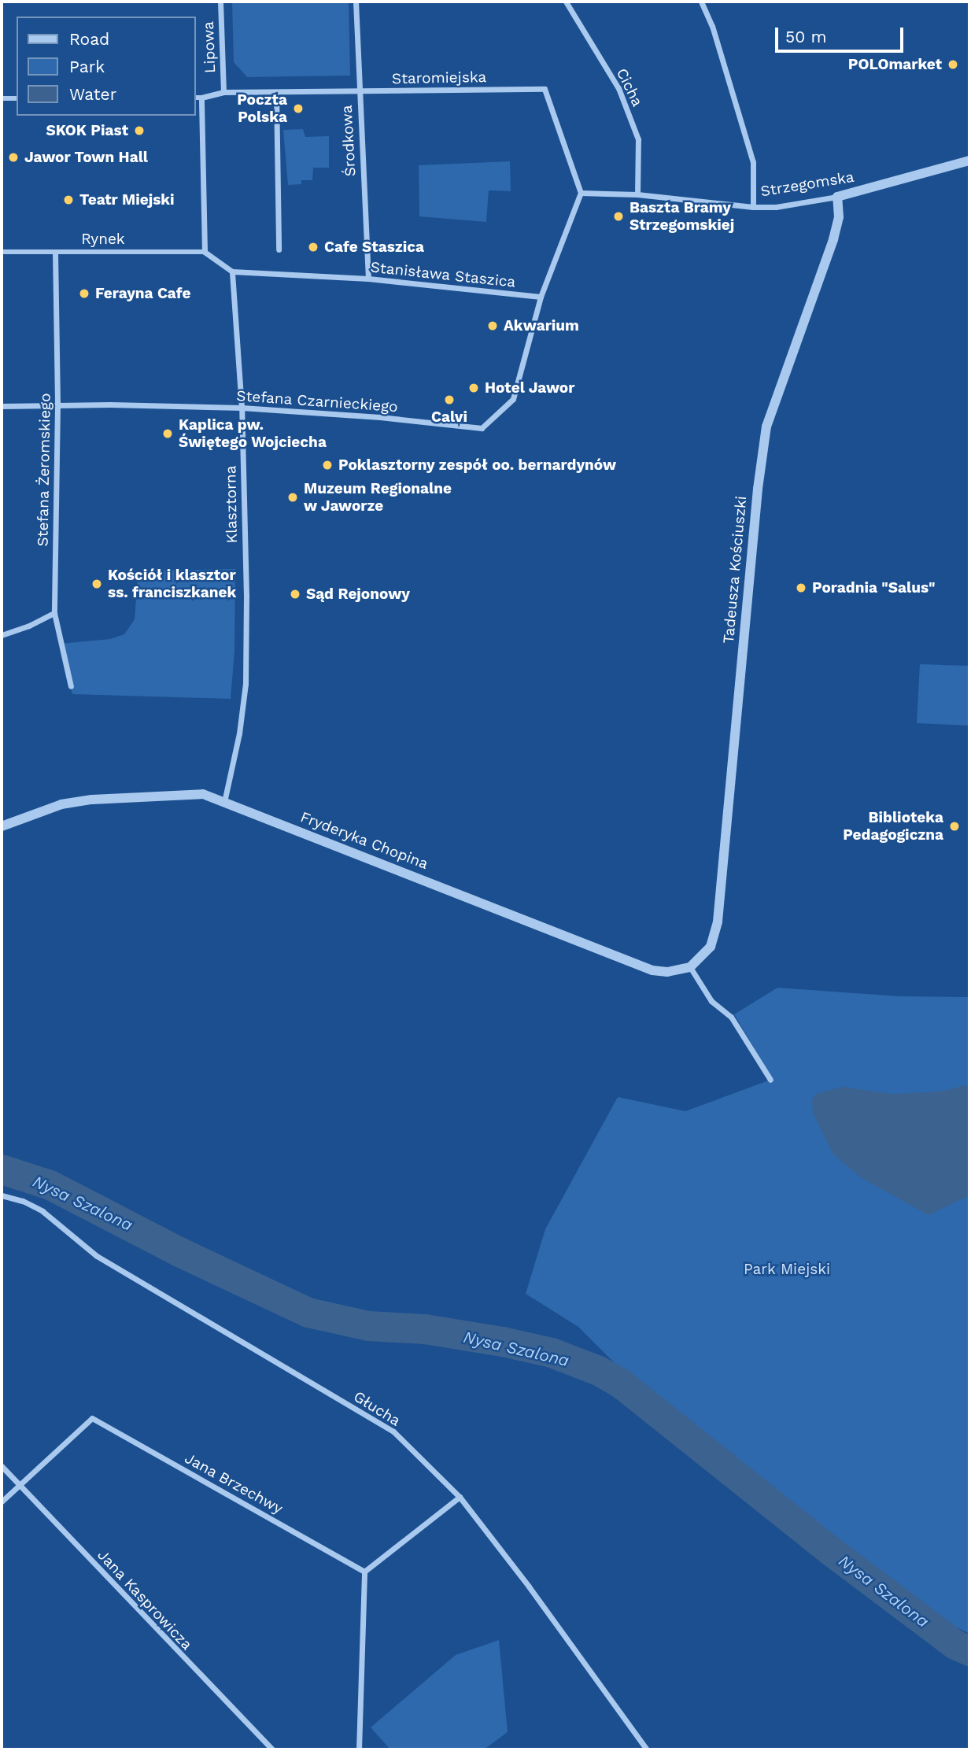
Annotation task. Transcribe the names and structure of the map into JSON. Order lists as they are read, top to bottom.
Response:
{
  "streets": {
    "street": [
      "Lipowa",
      "Staromiejska",
      "Cicha",
      "Środkowa",
      "Strzegomska",
      "Rynek",
      "Stanisława Staszica",
      "Stefana Czarnieckiego",
      "Stefana Żeromskiego",
      "Klasztorna",
      "Tadeusza Kościuszki",
      "Fryderyka Chopina",
      "Głucha",
      "Jana Brzechwy",
      "Jana Kasprowicza"
    ]
  },
  "crossings": [
    ["Lipowa", "Staromiejska"],
    ["Staromiejska", "Środkowa"],
    ["Staromiejska", "Strzegomska"],
    ["Cicha", "Strzegomska"],
    ["Środkowa", "Stanisława Staszica"],
    ["Strzegomska", "Tadeusza Kościuszki"],
    ["Rynek", "Stefana Żeromskiego"],
    ["Stanisława Staszica", "Stefana Czarnieckiego"],
    ["Stanisława Staszica", "Klasztorna"],
    ["Stefana Czarnieckiego", "Stefana Żeromskiego"],
    ["Stefana Czarnieckiego", "Klasztorna"],
    ["Klasztorna", "Fryderyka Chopina"],
    ["Tadeusza Kościuszki", "Fryderyka Chopina"],
    ["Jana Brzechwy", "Jana Kasprowicza"]
  ],
  "water": ["Nysa Szalona"],
  "parks": ["Park Miejski"],
  "places": [
    "POLOmarket",
    "Poczta Polska",
    "SKOK Piast",
    "Jawor Town Hall",
    "Teatr Miejski",
    "Baszta Bramy Strzegomskiej",
    "Cafe Staszica",
    "Ferayna Cafe",
    "Akwarium",
    "Hotel Jawor",
    "Calvi",
    "Kaplica pw. Świętego Wojciecha",
    "Poklasztorny zespół oo. bernardynów",
    "Muzeum Regionalne w Jaworze",
    "Kościół i klasztor ss. franciszkanek",
    "Poradnia \"Salus\"",
    "Sąd Rejonowy",
    "Biblioteka Pedagogiczna"
  ],
  "legend": ["Road", "Park", "Water"],
  "scale_bar": "50 m"
}
